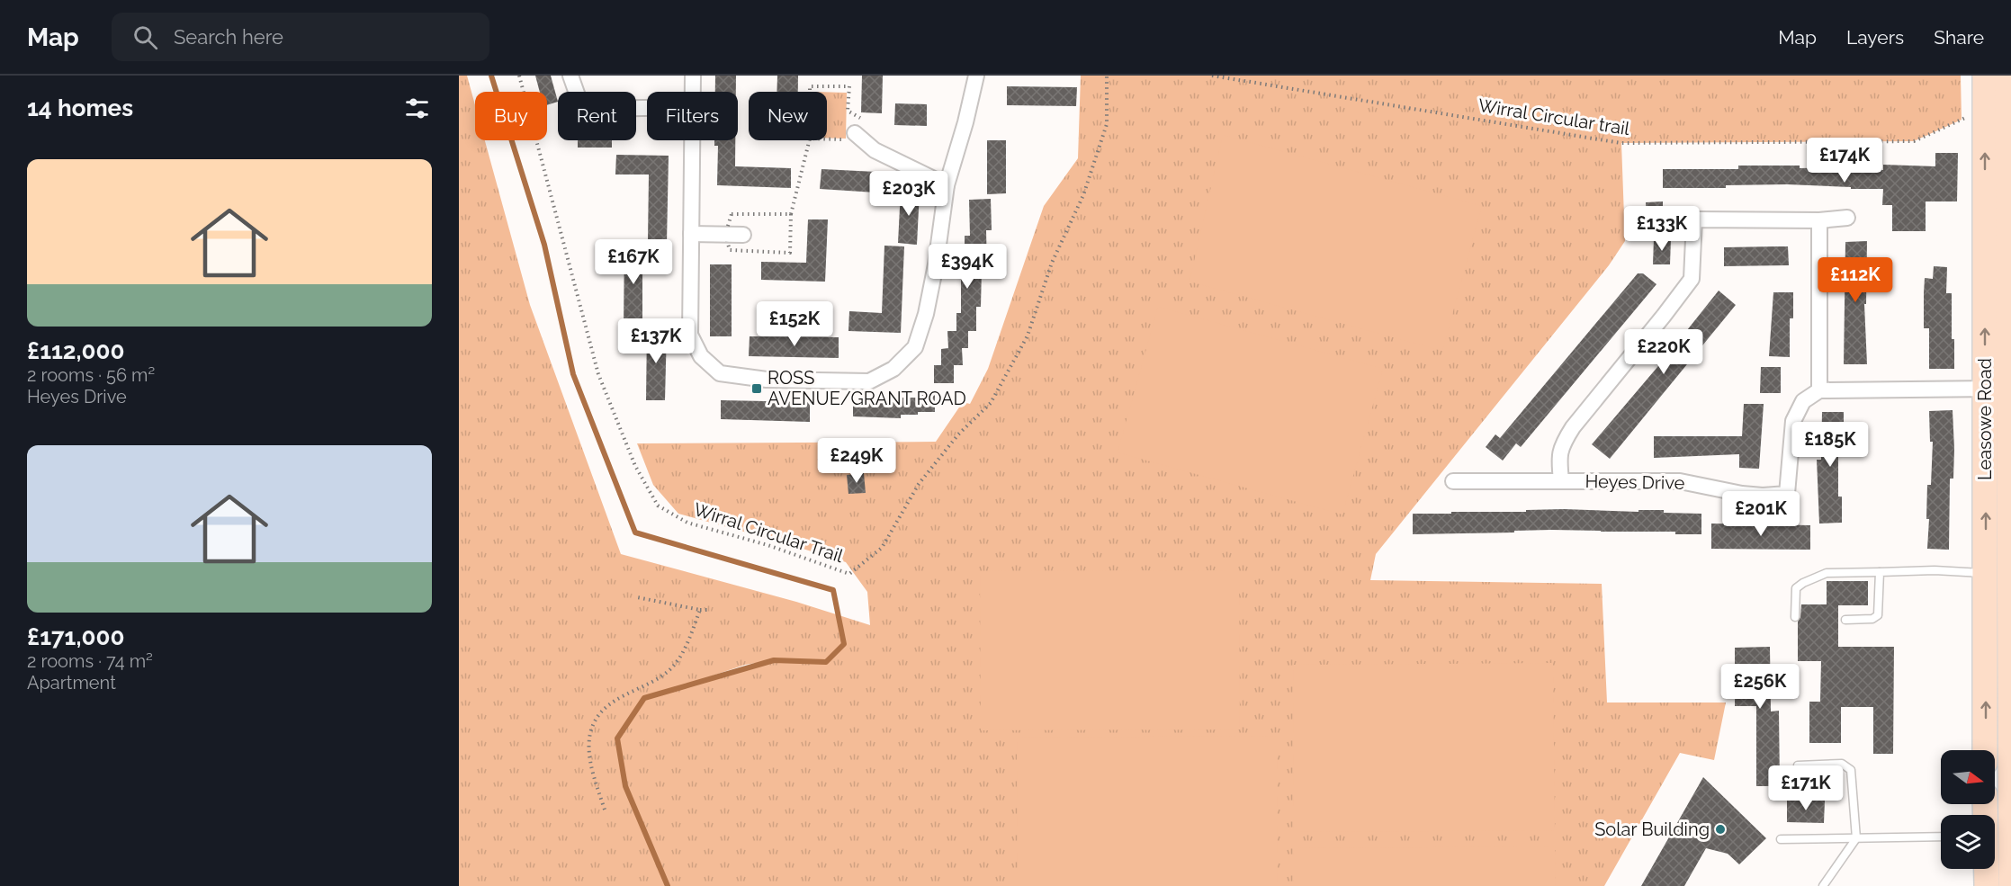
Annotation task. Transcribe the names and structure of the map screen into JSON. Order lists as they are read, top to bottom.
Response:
{
  "streets": {
    "main road": ["Leasowe Road"],
    "street": ["Heyes Drive"],
    "path": ["Wirral Circular trail", "Wirral Circular Trail"]
  },
  "crossings": [
    ["Wirral Circular trail", "Leasowe Road"]
  ],
  "places": {
    "transit": ["ROSS AVENUE/GRANT ROAD"],
    "other": ["Solar Building"]
  },
  "north": "right",
  "page": {
    "header": "Map",
    "search": "Search here",
    "nav": ["Map", "Layers", "Share"],
    "heading": "14 homes",
    "chip": [
      "Buy",
      "Rent",
      "Filters",
      "New"
    ],
    "price": [
      "£174K",
      "£203K",
      "£133K",
      "£167K",
      "£394K",
      "£112K",
      "£152K",
      "£137K",
      "£220K",
      "£185K",
      "£249K",
      "£201K",
      "£256K",
      "£171K"
    ],
    "list": [
      {
        "name": "£112,000",
        "note": "2 rooms · 56 m² · Heyes Drive"
      },
      {
        "name": "£171,000",
        "note": "2 rooms · 74 m² · Apartment"
      }
    ]
  }
}
